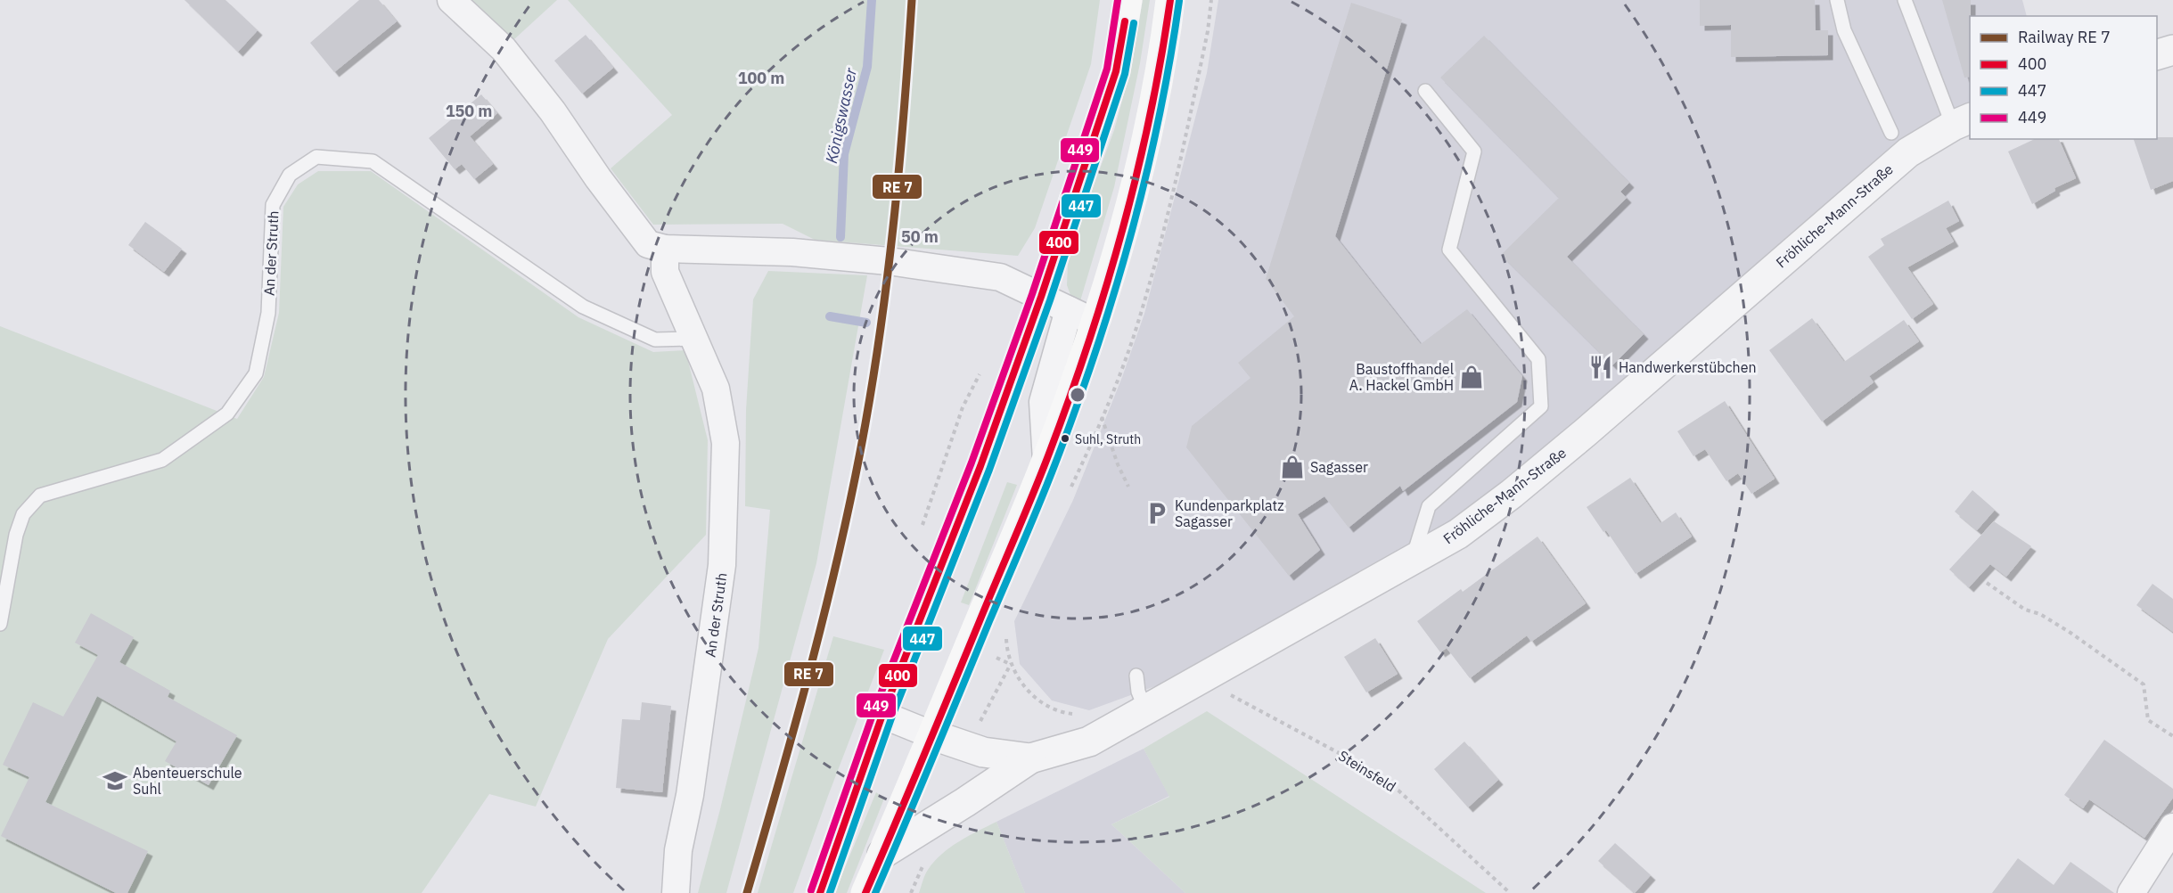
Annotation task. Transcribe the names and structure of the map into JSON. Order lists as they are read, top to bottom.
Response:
{
  "streets": {
    "street": ["Fröhliche-Mann-Straße", "An der Struth"],
    "path": ["Steinsfeld"]
  },
  "crossings": [
    ["Fröhliche-Mann-Straße", "Steinsfeld"]
  ],
  "water": ["Königswasser"],
  "places": {
    "restaurant": ["Handwerkerstübchen"],
    "shop": ["Baustoffhandel A. Hackel GmbH", "Sagasser"],
    "other": ["Suhl, Struth"],
    "parking": ["Kundenparkplatz Sagasser"],
    "school or university": ["Abenteuerschule Suhl"]
  },
  "lines": ["transit line 400", "transit line 449", "transit line 447"],
  "legend": [
    "Railway RE 7",
    "400",
    "447",
    "449"
  ],
  "rings": ["100 m", "150 m", "50 m"]
}
